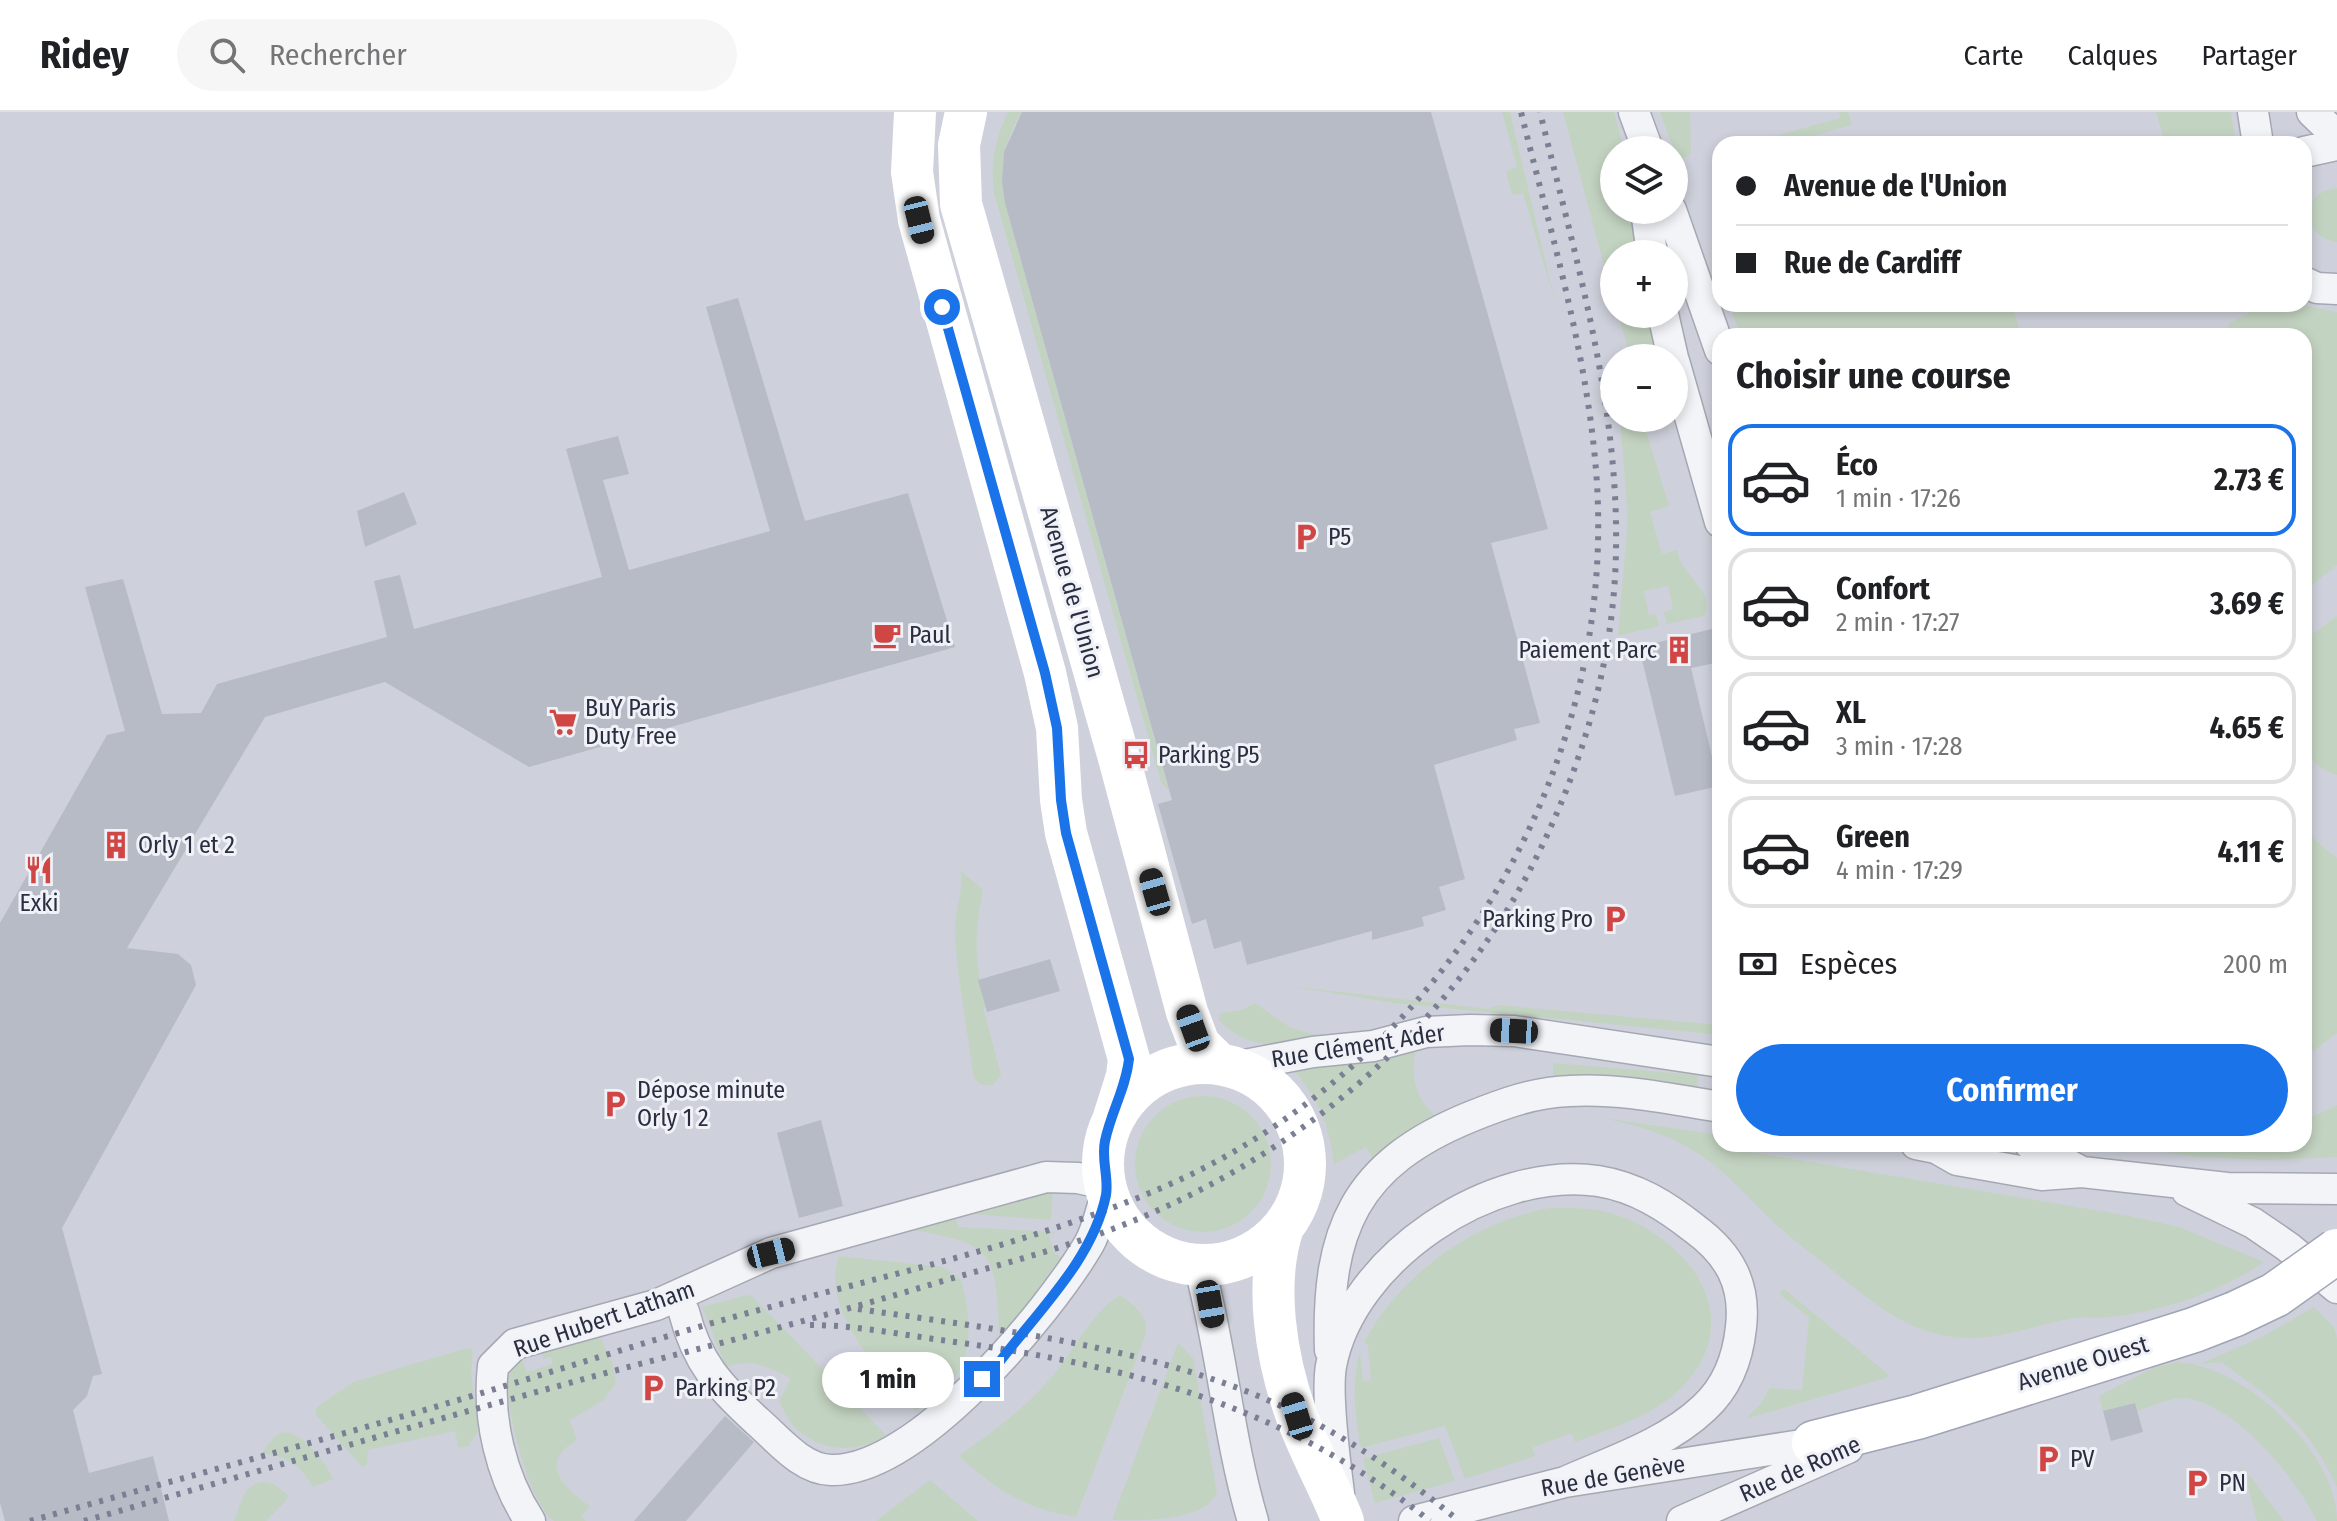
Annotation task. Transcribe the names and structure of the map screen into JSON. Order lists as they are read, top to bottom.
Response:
{
  "streets": {
    "main road": ["Avenue Ouest"],
    "street": [
      "Avenue de l'Union",
      "Rue Clément Ader",
      "Rue Hubert Latham",
      "Rue de Rome",
      "Rue de Genève"
    ]
  },
  "crossings": [
    ["Avenue de l'Union", "Rue Clément Ader"],
    ["Avenue de l'Union", "Rue Hubert Latham"],
    ["Rue Clément Ader", "Rue Hubert Latham"],
    ["Avenue Ouest", "Rue de Rome"],
    ["Avenue Ouest", "Rue de Genève"]
  ],
  "places": {
    "parking": [
      "P5",
      "Parking Pro",
      "Dépose minute Orly 1 2",
      "Parking P2",
      "PV",
      "PN"
    ],
    "cafe": ["Paul"],
    "building": ["Paiement Parc", "Orly 1 et 2"],
    "supermarket": ["BuY Paris Duty Free"],
    "bus stop": ["Parking P5"],
    "restaurant": ["Exki"]
  },
  "page": {
    "header": "Ridey",
    "search": "Rechercher",
    "nav": ["Carte", "Calques", "Partager"],
    "map_buttons": ["+", "−"],
    "banner": ["Avenue de l'Union", "Rue de Cardiff"],
    "heading": "Choisir une course",
    "list": [
      {
        "name": "Éco",
        "note": "1 min · 17:26",
        "value": "2.73 €"
      },
      {
        "name": "Confort",
        "note": "2 min · 17:27",
        "value": "3.69 €"
      },
      {
        "name": "XL",
        "note": "3 min · 17:28",
        "value": "4.65 €"
      },
      {
        "name": "Green",
        "note": "4 min · 17:29",
        "value": "4.11 €"
      }
    ],
    "pay": ["Espèces", "200 m"],
    "buttons": "Confirmer",
    "bubble": "1 min"
  }
}
